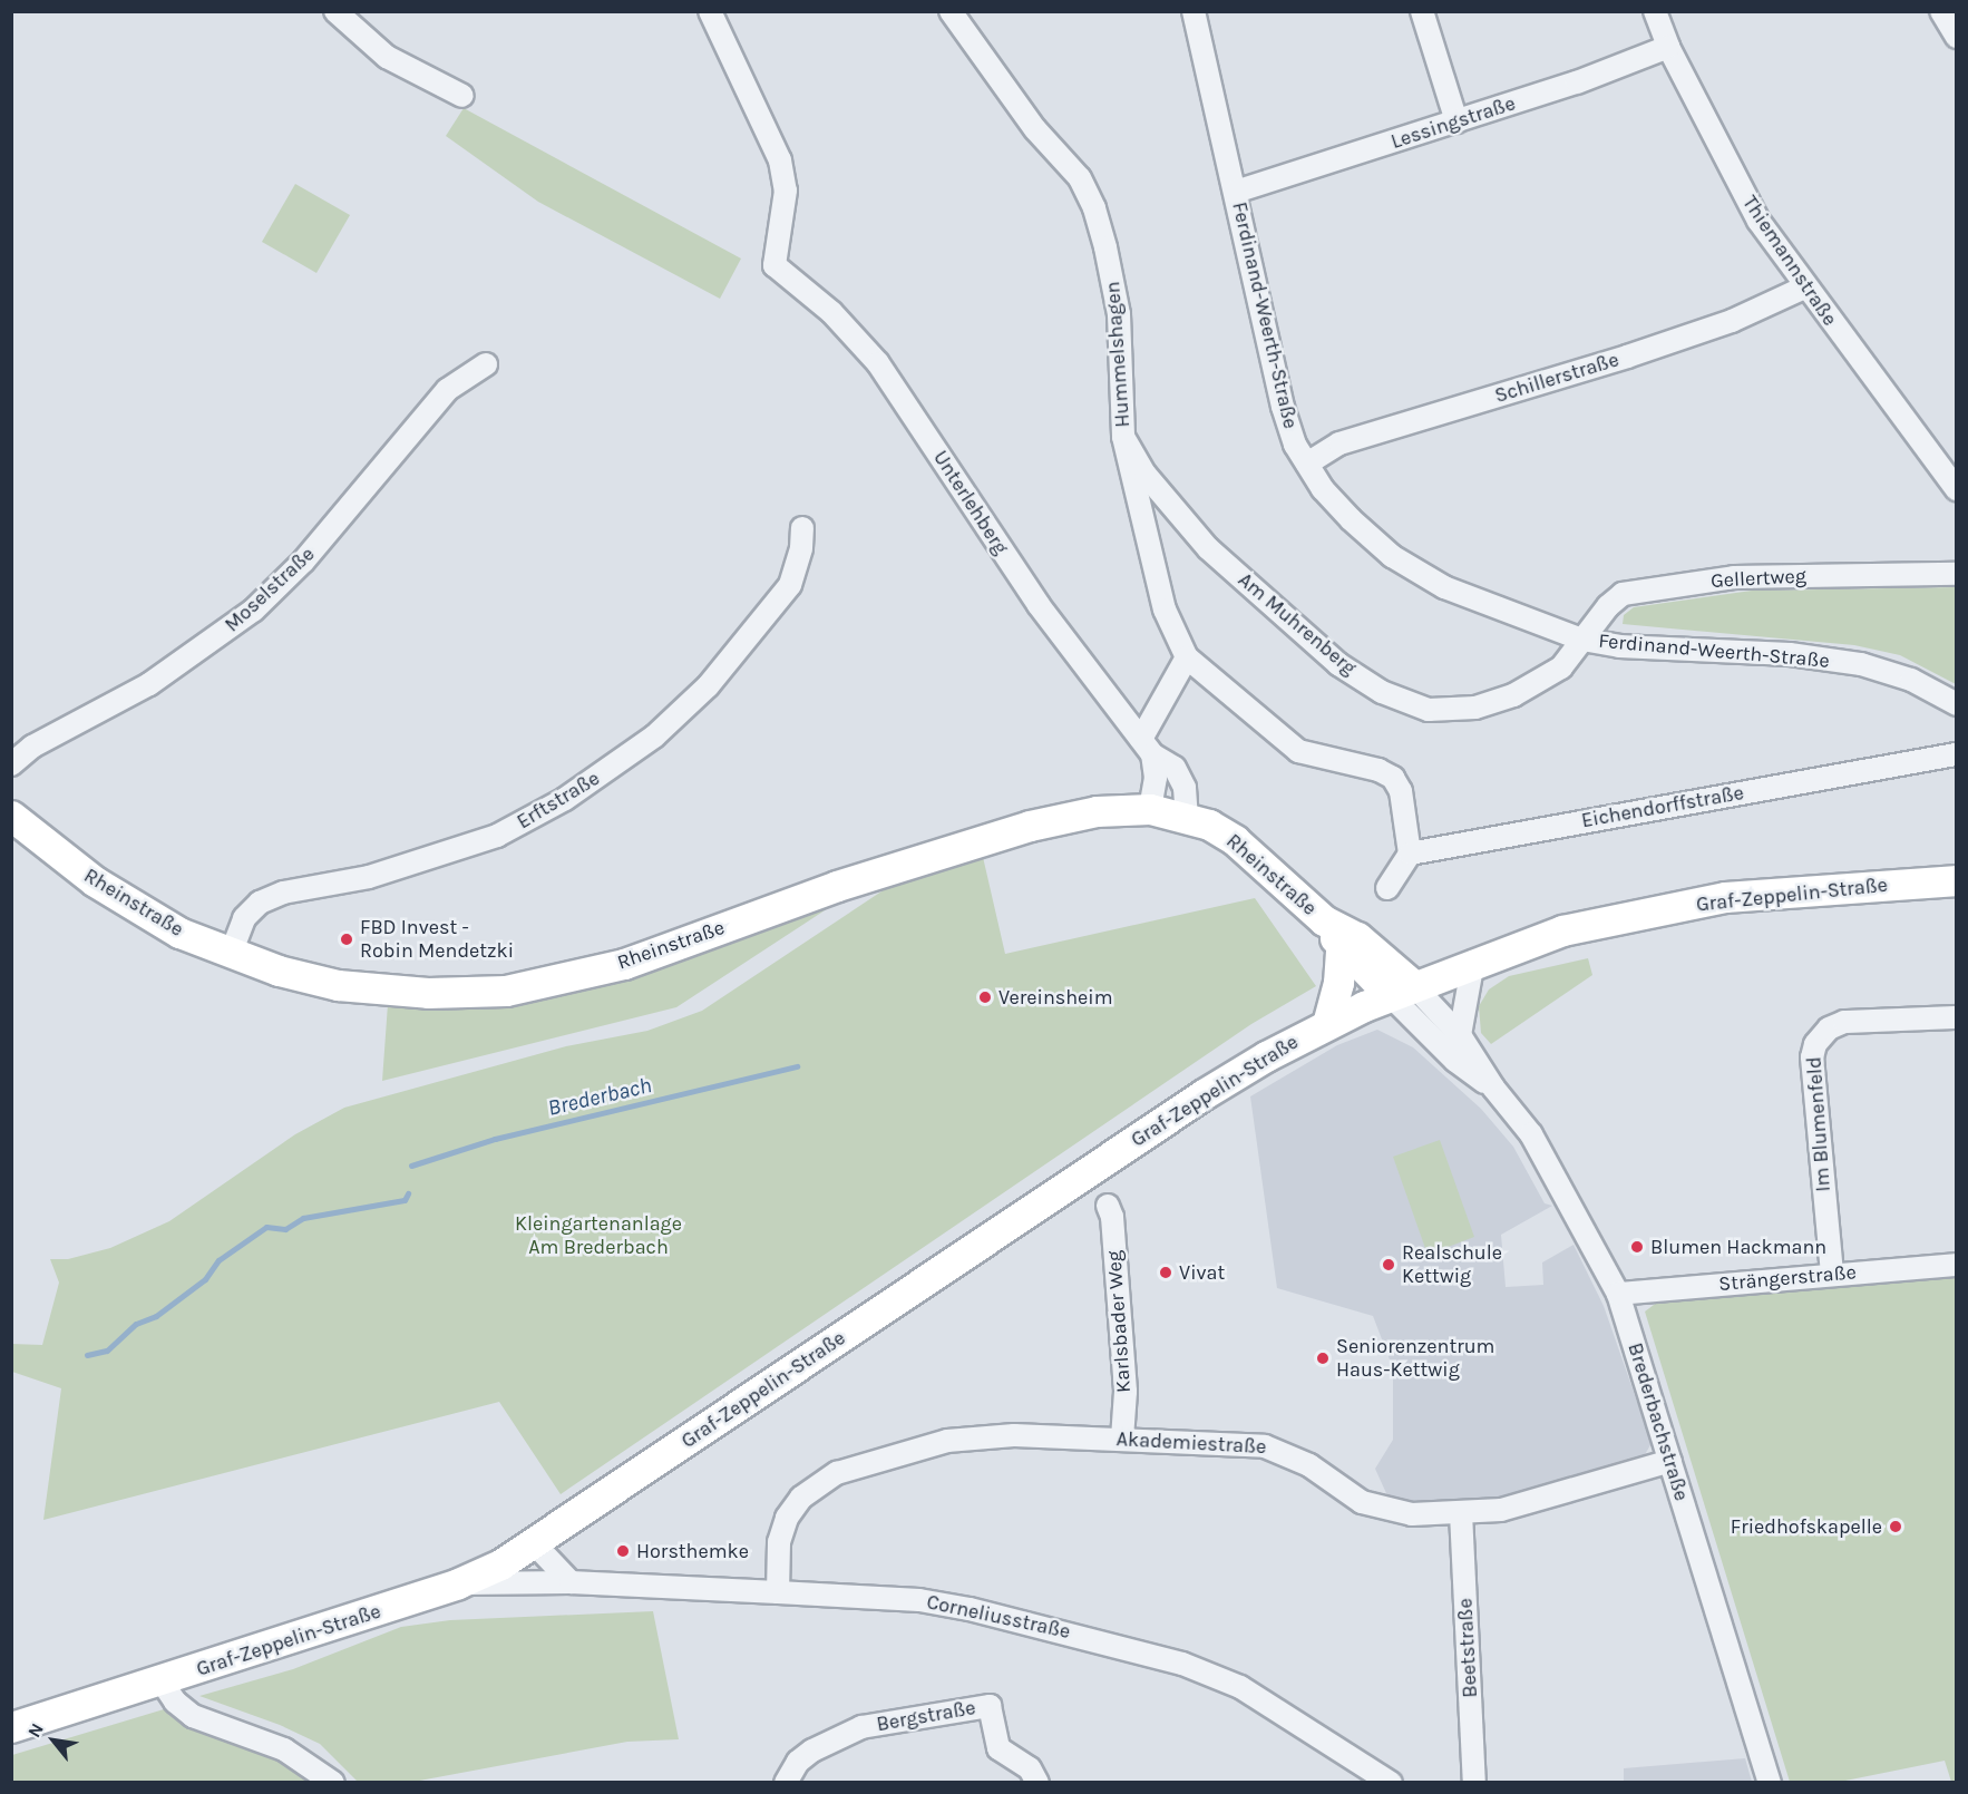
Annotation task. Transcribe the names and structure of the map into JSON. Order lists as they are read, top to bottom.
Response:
{
  "streets": {
    "main road": ["Rheinstraße", "Graf-Zeppelin-Straße"],
    "street": [
      "Lessingstraße",
      "Thiemannstraße",
      "Ferdinand-Weerth-Straße",
      "Hummelshagen",
      "Schillerstraße",
      "Unterlehberg",
      "Gellertweg",
      "Moselstraße",
      "Am Muhrenberg",
      "Erftstraße",
      "Eichendorffstraße",
      "Im Blumenfeld",
      "Strängerstraße",
      "Karlsbader Weg",
      "Brederbachstraße",
      "Akademiestraße",
      "Corneliusstraße",
      "Beetstraße",
      "Bergstraße"
    ]
  },
  "crossings": [
    ["Lessingstraße", "Thiemannstraße"],
    ["Lessingstraße", "Ferdinand-Weerth-Straße"],
    ["Thiemannstraße", "Schillerstraße"],
    ["Ferdinand-Weerth-Straße", "Schillerstraße"],
    ["Ferdinand-Weerth-Straße", "Gellertweg"],
    ["Ferdinand-Weerth-Straße", "Am Muhrenberg"],
    ["Hummelshagen", "Am Muhrenberg"],
    ["Hummelshagen", "Eichendorffstraße"],
    ["Unterlehberg", "Rheinstraße"],
    ["Gellertweg", "Am Muhrenberg"],
    ["Erftstraße", "Rheinstraße"],
    ["Rheinstraße", "Graf-Zeppelin-Straße"],
    ["Rheinstraße", "Brederbachstraße"],
    ["Graf-Zeppelin-Straße", "Brederbachstraße"],
    ["Graf-Zeppelin-Straße", "Corneliusstraße"],
    ["Im Blumenfeld", "Strängerstraße"],
    ["Strängerstraße", "Brederbachstraße"],
    ["Karlsbader Weg", "Akademiestraße"],
    ["Brederbachstraße", "Akademiestraße"],
    ["Akademiestraße", "Corneliusstraße"],
    ["Akademiestraße", "Beetstraße"]
  ],
  "water": ["Brederbach"],
  "parks": ["Kleingartenanlage Am Brederbach"],
  "places": [
    "FBD Invest - Robin Mendetzki",
    "Vereinsheim",
    "Blumen Hackmann",
    "Realschule Kettwig",
    "Vivat",
    "Seniorenzentrum Haus-Kettwig",
    "Friedhofskapelle",
    "Horsthemke"
  ],
  "north": "top left"
}
